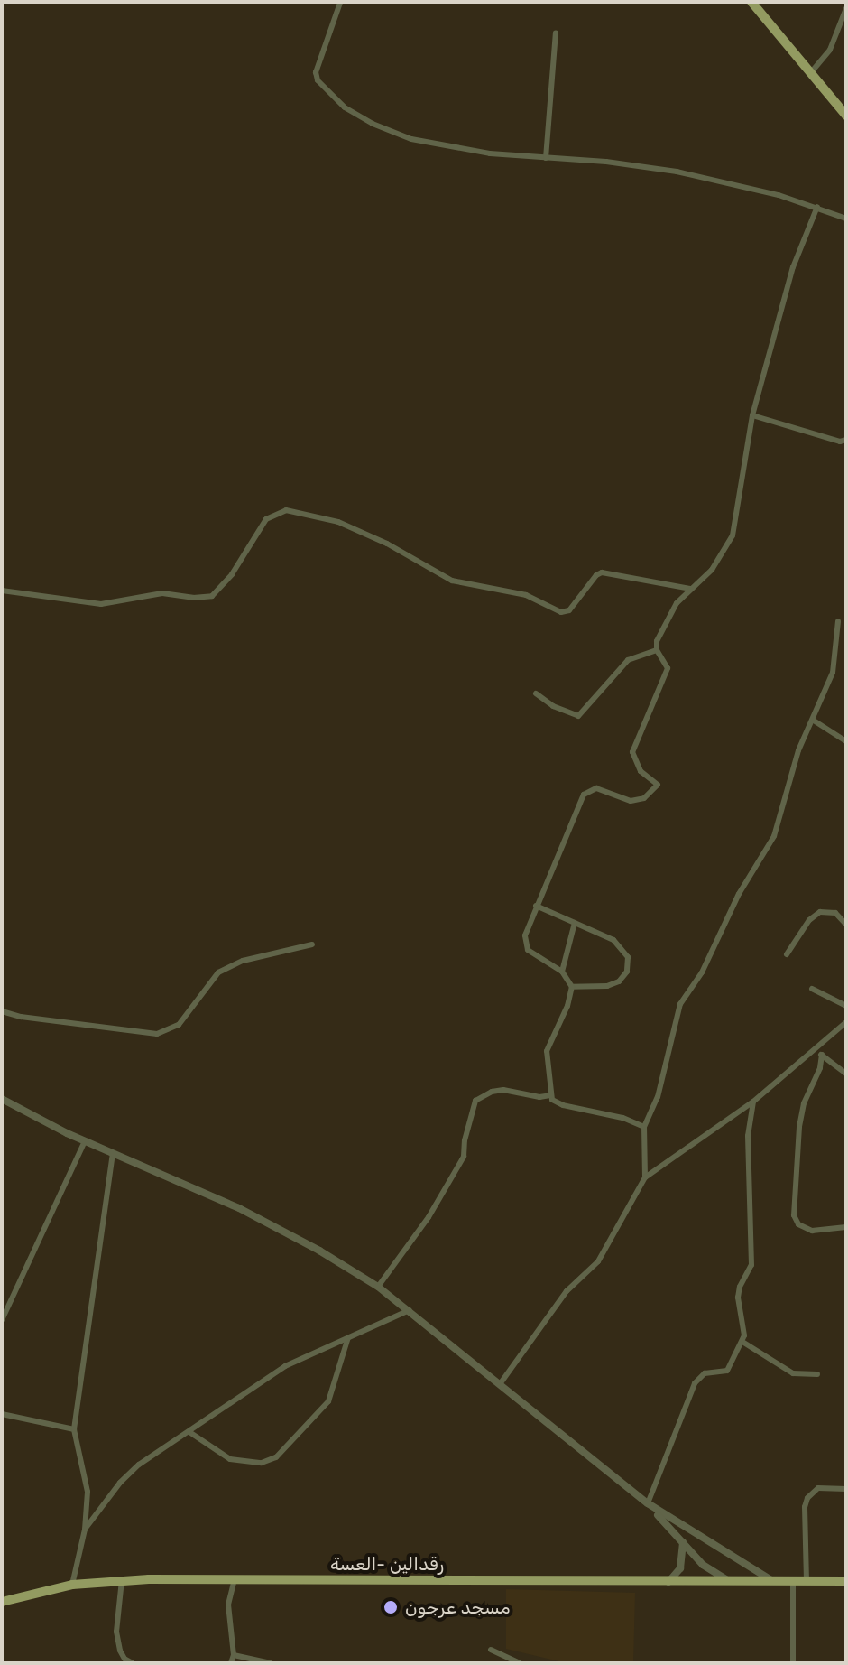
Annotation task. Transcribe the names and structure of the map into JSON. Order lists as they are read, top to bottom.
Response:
{
  "streets": {
    "main road": ["رقدالين -العسة"]
  },
  "places": ["مسجد عرجون"]
}
